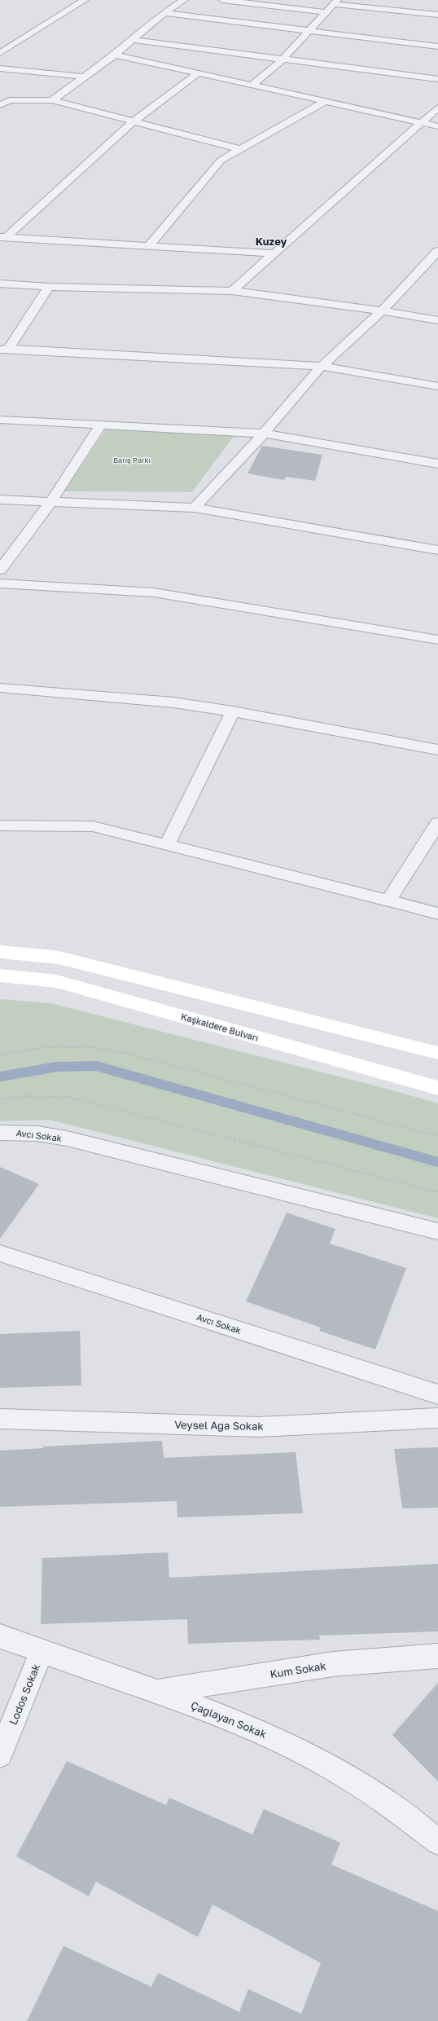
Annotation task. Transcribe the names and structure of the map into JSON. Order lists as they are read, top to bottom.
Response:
{
  "streets": {
    "main road": ["Kaşkaldere Bulvarı"],
    "street": [
      "Avcı Sokak",
      "Veysel Ağa Sokak",
      "Kum Sokak",
      "Lodos Sokak",
      "Çağlayan Sokak"
    ]
  },
  "crossings": [
    ["Kum Sokak", "Çağlayan Sokak"],
    ["Lodos Sokak", "Çağlayan Sokak"]
  ],
  "districts": ["Kuzey"],
  "parks": ["Barış Parkı"]
}
